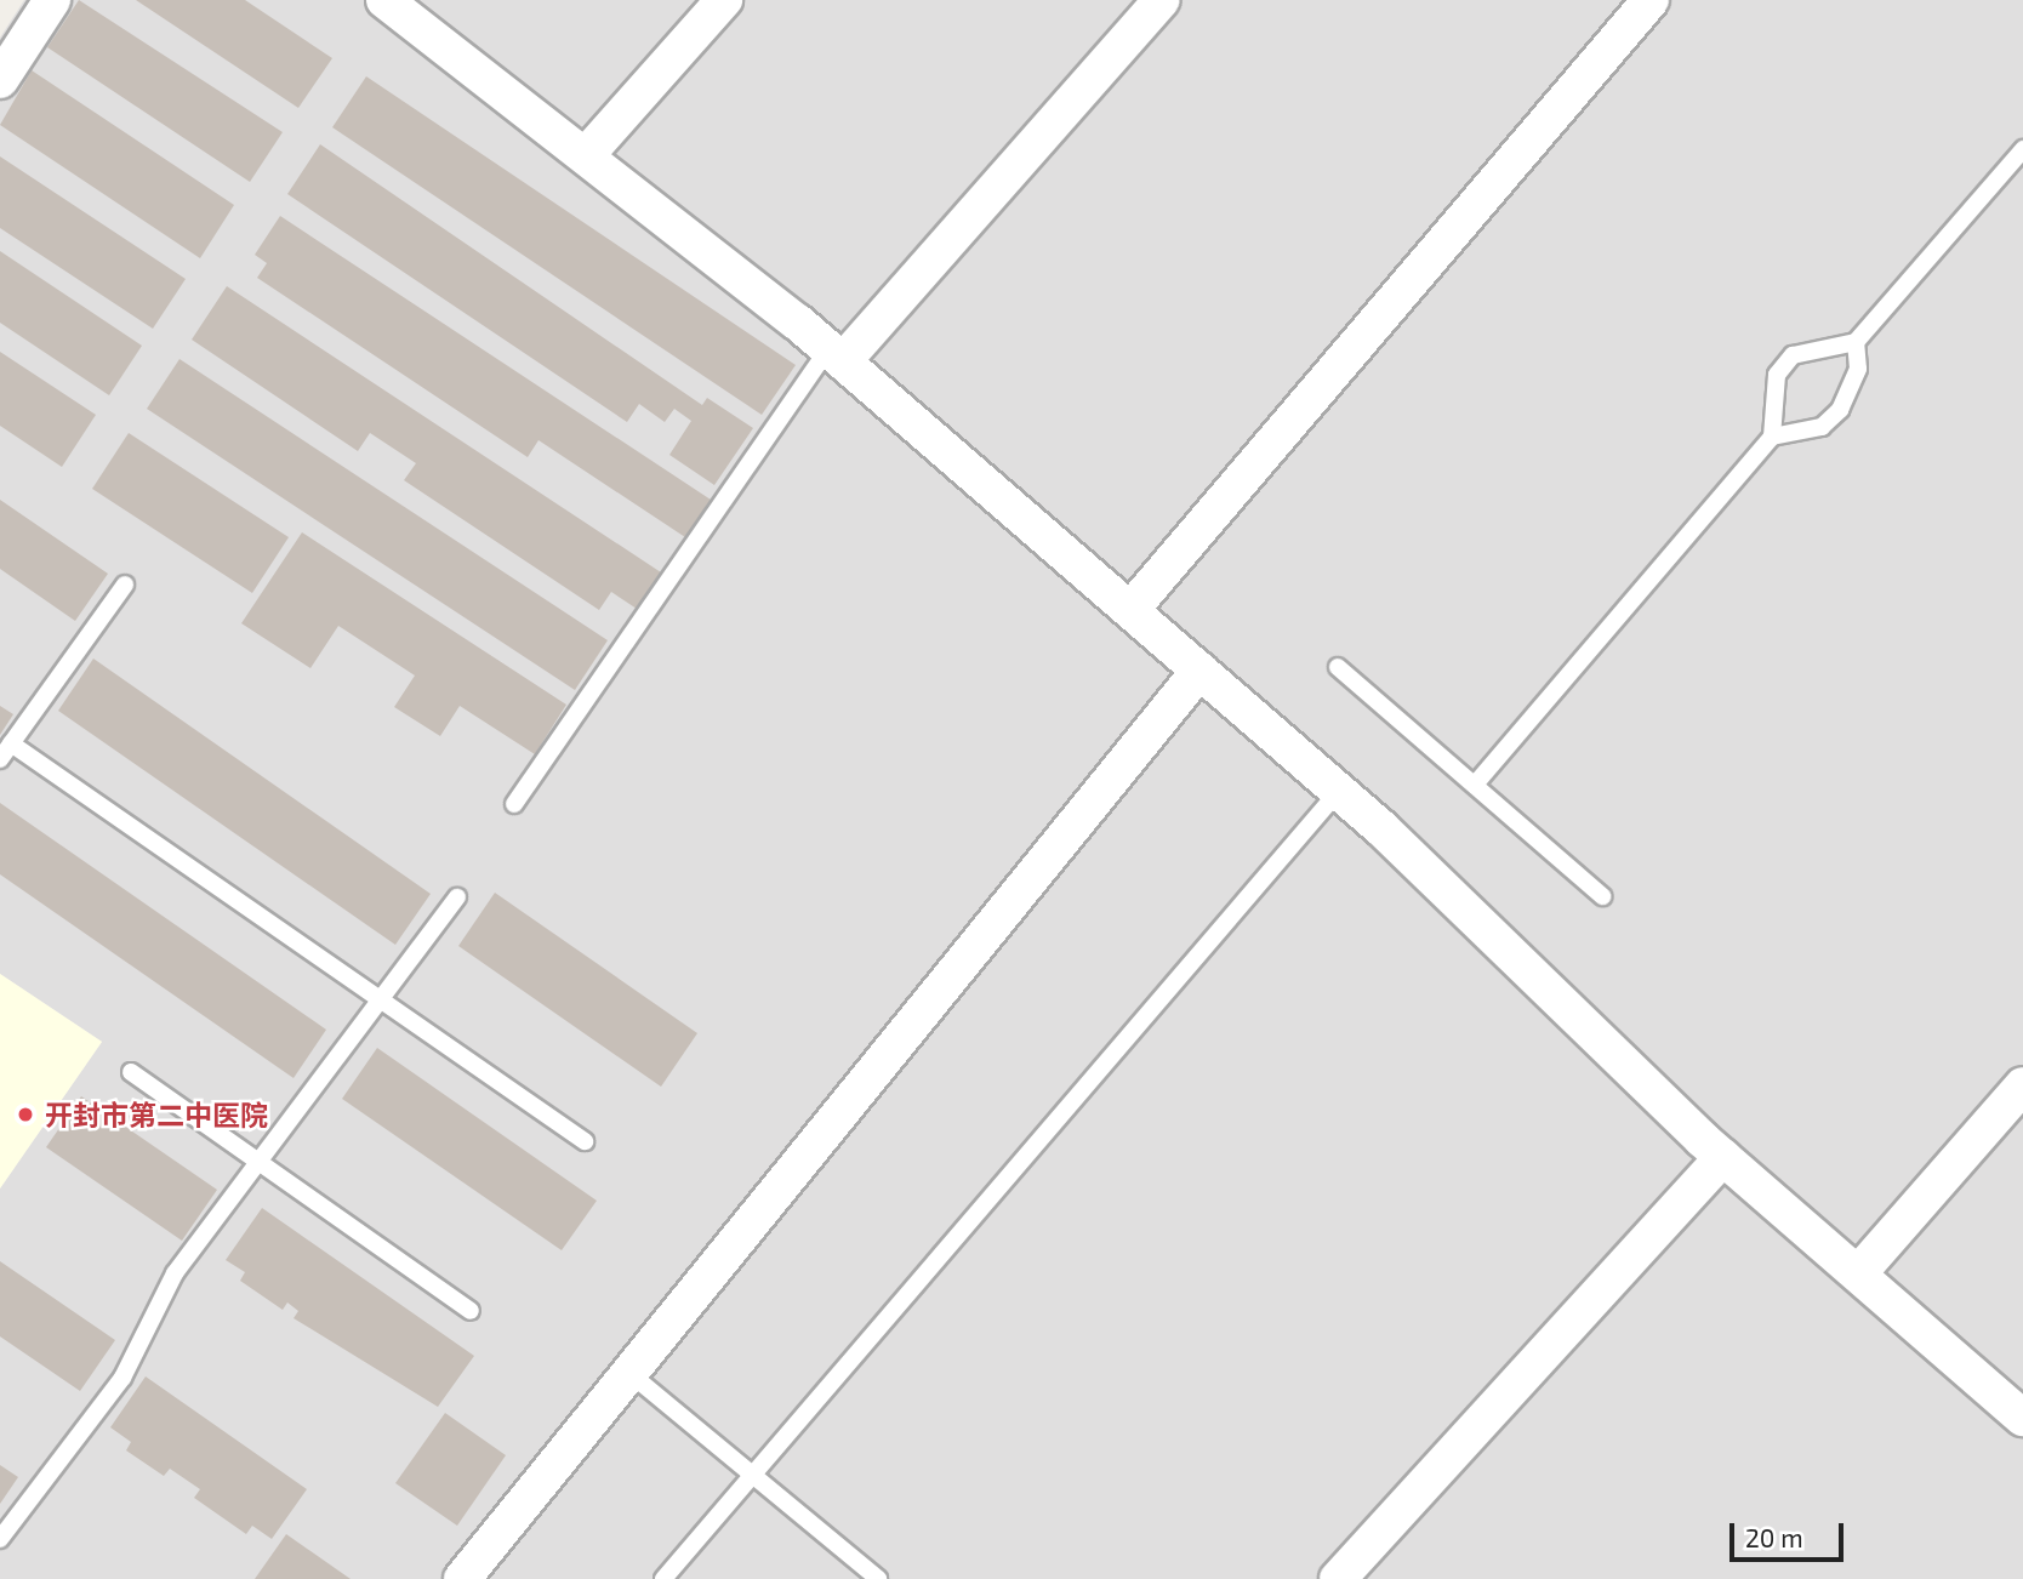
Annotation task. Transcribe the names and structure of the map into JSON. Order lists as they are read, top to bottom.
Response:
{
  "places": ["开封市第二中医院"],
  "scale_bar": "20 m"
}
